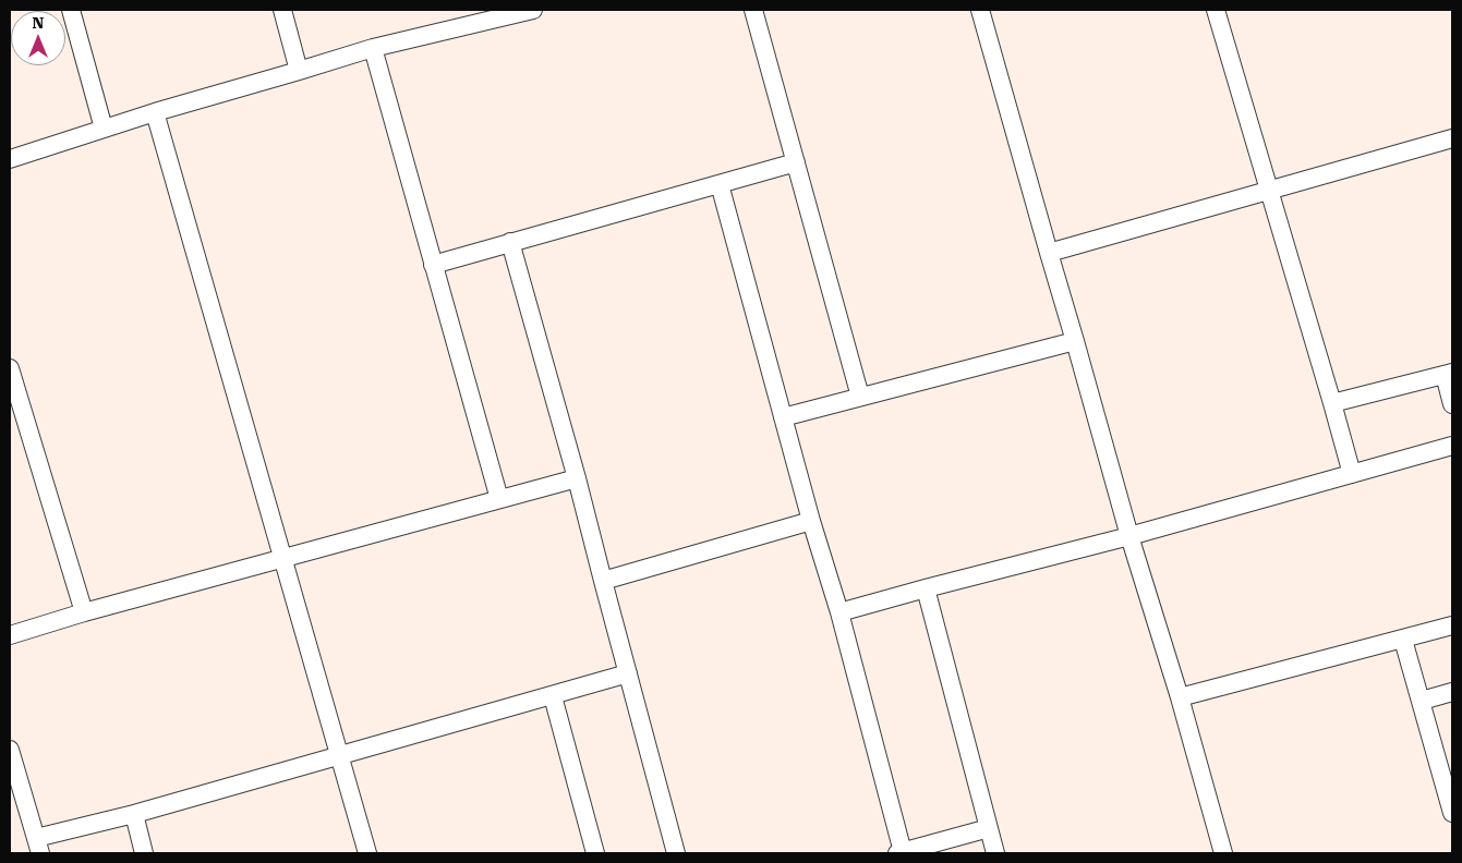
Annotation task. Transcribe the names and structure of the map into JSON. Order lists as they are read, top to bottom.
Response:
{
  "north": "top"
}
